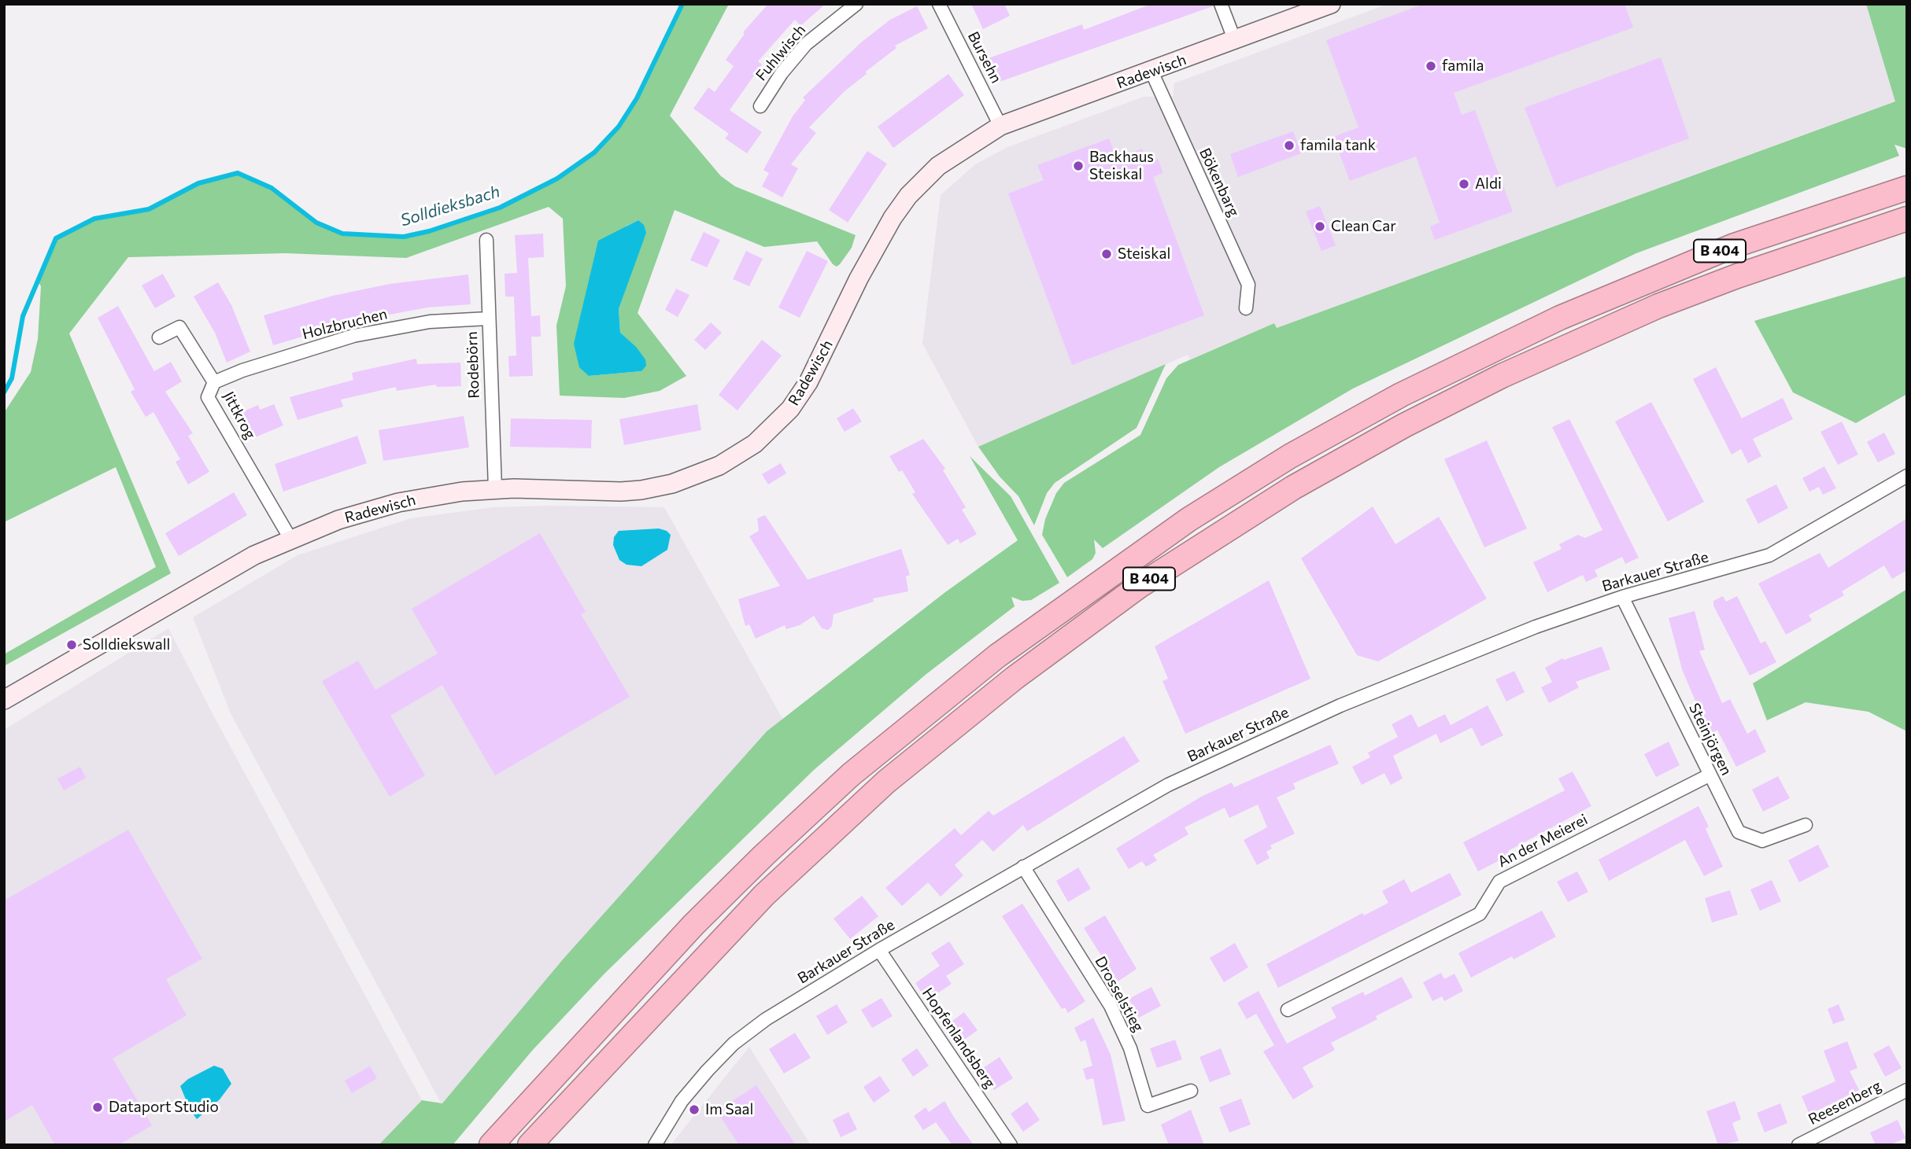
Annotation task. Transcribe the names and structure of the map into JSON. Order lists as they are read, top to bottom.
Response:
{
  "streets": {
    "highway": ["B 404"],
    "street": [
      "Fuhlwisch",
      "Bursehn",
      "Radewisch",
      "Bökenbarg",
      "Holzbruchen",
      "Rodebörn",
      "Jittkrog",
      "Barkauer Straße",
      "Steinjörgen",
      "An der Meierei",
      "Drosselstieg",
      "Hopfenlandsberg",
      "Reesenberg"
    ]
  },
  "crossings": [
    ["Bursehn", "Radewisch"],
    ["Radewisch", "Bökenbarg"],
    ["Radewisch", "Rodebörn"],
    ["Radewisch", "Jittkrog"],
    ["Holzbruchen", "Rodebörn"],
    ["Holzbruchen", "Jittkrog"],
    ["Barkauer Straße", "Steinjörgen"],
    ["Barkauer Straße", "Drosselstieg"],
    ["Barkauer Straße", "Hopfenlandsberg"],
    ["Steinjörgen", "An der Meierei"]
  ],
  "water": ["Solldieksbach"],
  "places": [
    "famila",
    "famila tank",
    "Backhaus Steiskal",
    "Aldi",
    "Clean Car",
    "Steiskal",
    "Solldiekswall",
    "Dataport Studio",
    "Im Saal"
  ]
}
